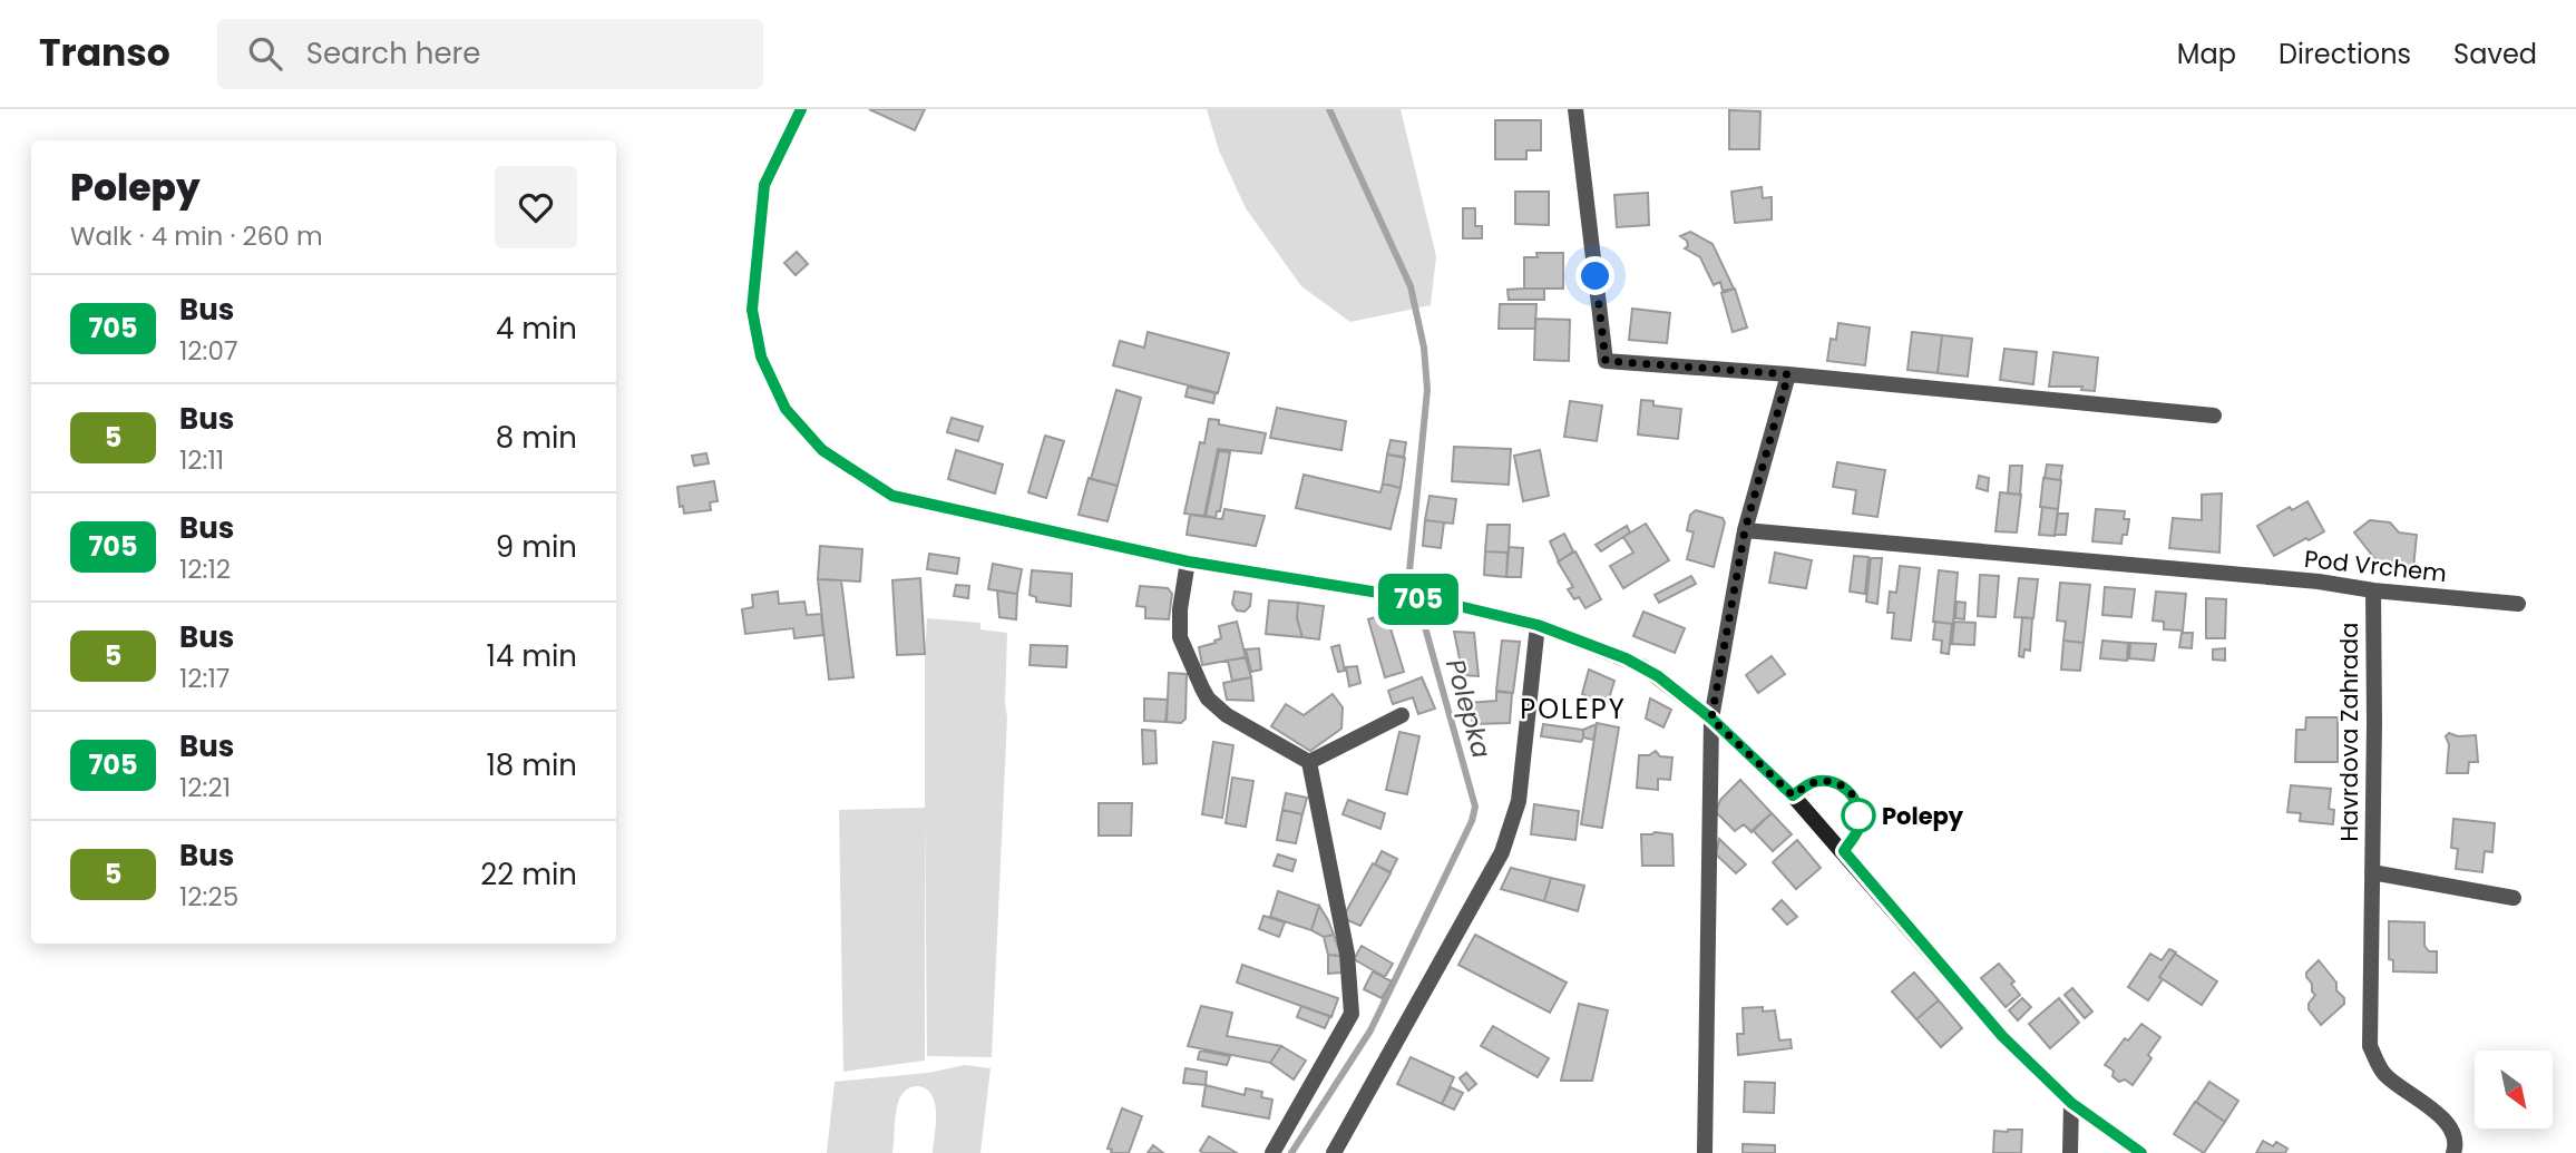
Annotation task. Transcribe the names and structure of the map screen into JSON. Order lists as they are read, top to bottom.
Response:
{
  "streets": {
    "street": ["Pod Vrchem", "Havrdova Zahrada"]
  },
  "crossings": [
    ["Pod Vrchem", "Havrdova Zahrada"]
  ],
  "districts": ["POLEPY"],
  "water": ["Polepka"],
  "places": ["Polepy"],
  "lines": ["bus line 705"],
  "north": "bottom right",
  "page": {
    "header": "Transo",
    "search": "Search here",
    "nav": ["Map", "Directions", "Saved"],
    "on_map": "705",
    "heading": ["Polepy", "Walk · 4 min · 260 m"],
    "list": [
      {
        "mark": "705",
        "name": "Bus",
        "note": "12:07",
        "value": "4 min"
      },
      {
        "mark": "5",
        "name": "Bus",
        "note": "12:11",
        "value": "8 min"
      },
      {
        "mark": "705",
        "name": "Bus",
        "note": "12:12",
        "value": "9 min"
      },
      {
        "mark": "5",
        "name": "Bus",
        "note": "12:17",
        "value": "14 min"
      },
      {
        "mark": "705",
        "name": "Bus",
        "note": "12:21",
        "value": "18 min"
      },
      {
        "mark": "5",
        "name": "Bus",
        "note": "12:25",
        "value": "22 min"
      }
    ]
  }
}
